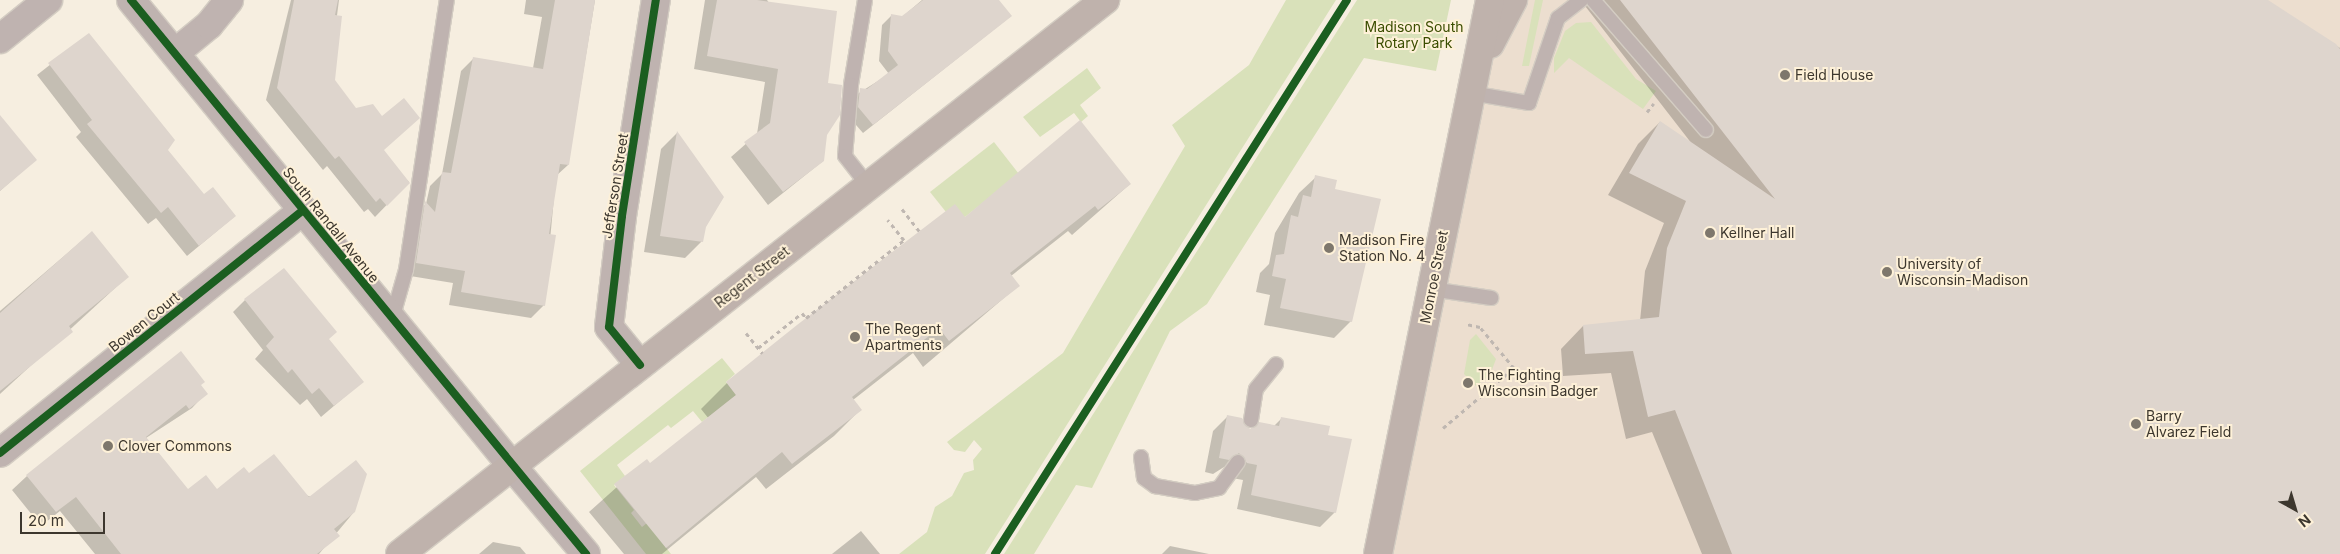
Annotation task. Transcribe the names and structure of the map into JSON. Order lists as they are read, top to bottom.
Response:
{
  "streets": {
    "main road": ["Regent Street", "Monroe Street"],
    "street": ["Jefferson Street", "South Randall Avenue", "Bowen Court"]
  },
  "crossings": [
    ["Jefferson Street", "Regent Street"],
    ["South Randall Avenue", "Regent Street"],
    ["South Randall Avenue", "Bowen Court"]
  ],
  "parks": ["Madison South Rotary Park"],
  "places": [
    "Field House",
    "Kellner Hall",
    "Madison Fire Station No. 4",
    "University of Wisconsin-Madison",
    "The Regent Apartments",
    "The Fighting Wisconsin Badger",
    "Barry Alvarez Field",
    "Clover Commons"
  ],
  "scale_bar": "20 m",
  "north": "bottom right"
}
